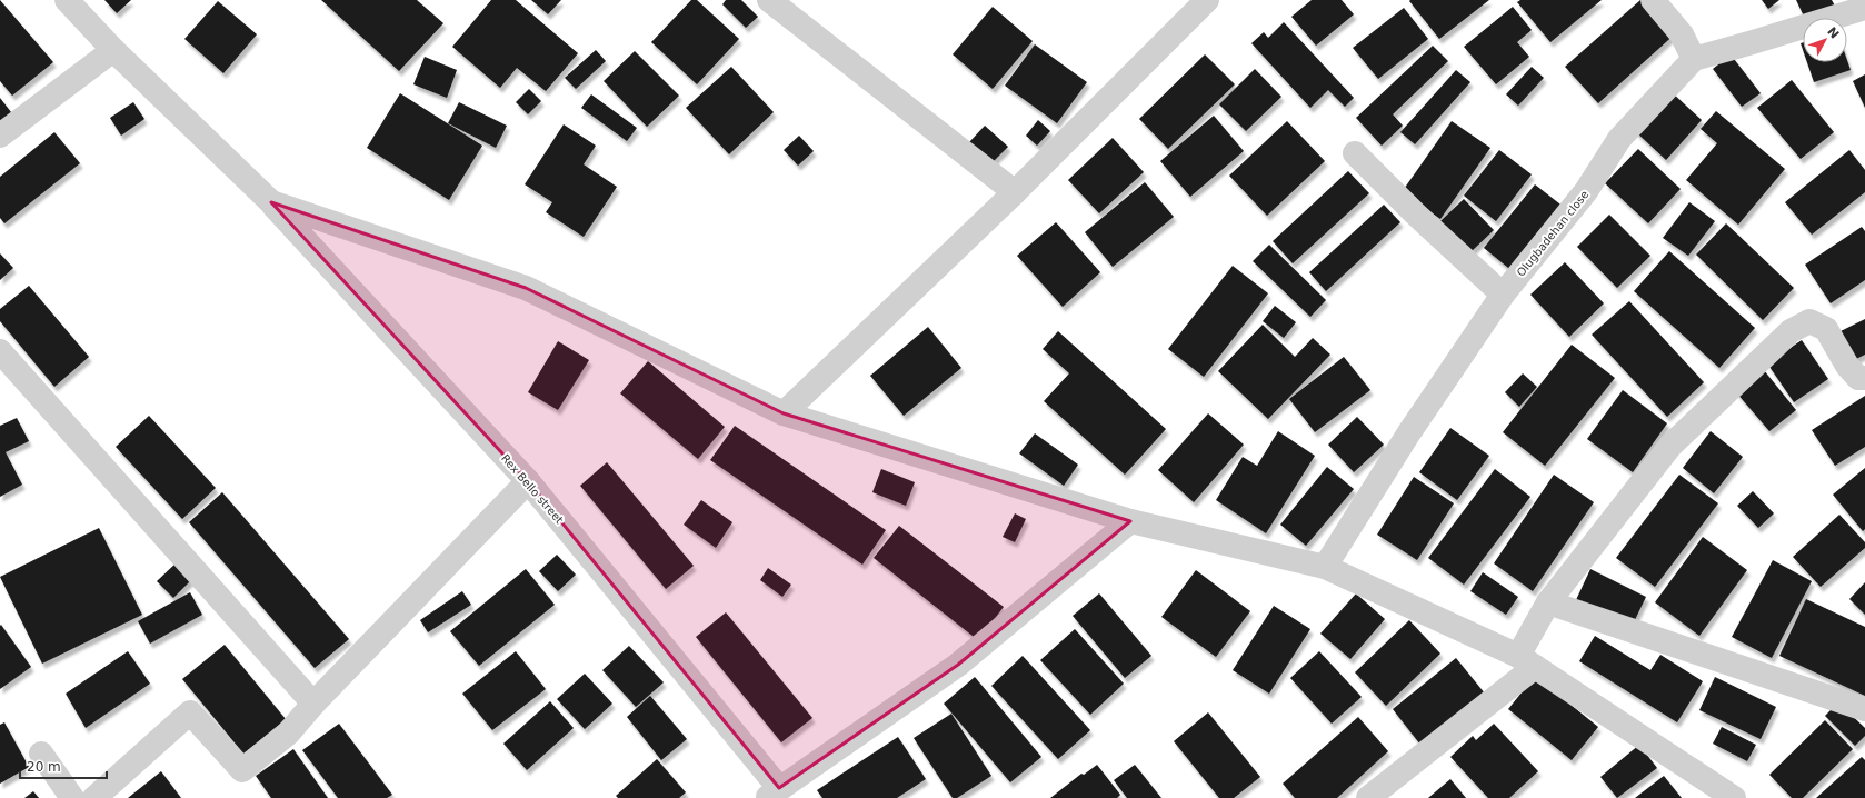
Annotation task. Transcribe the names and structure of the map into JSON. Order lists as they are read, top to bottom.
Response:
{
  "streets": {
    "street": ["Olugbadehan close", "Rex Bello street"]
  },
  "scale_bar": "20 m",
  "north": "top right"
}
